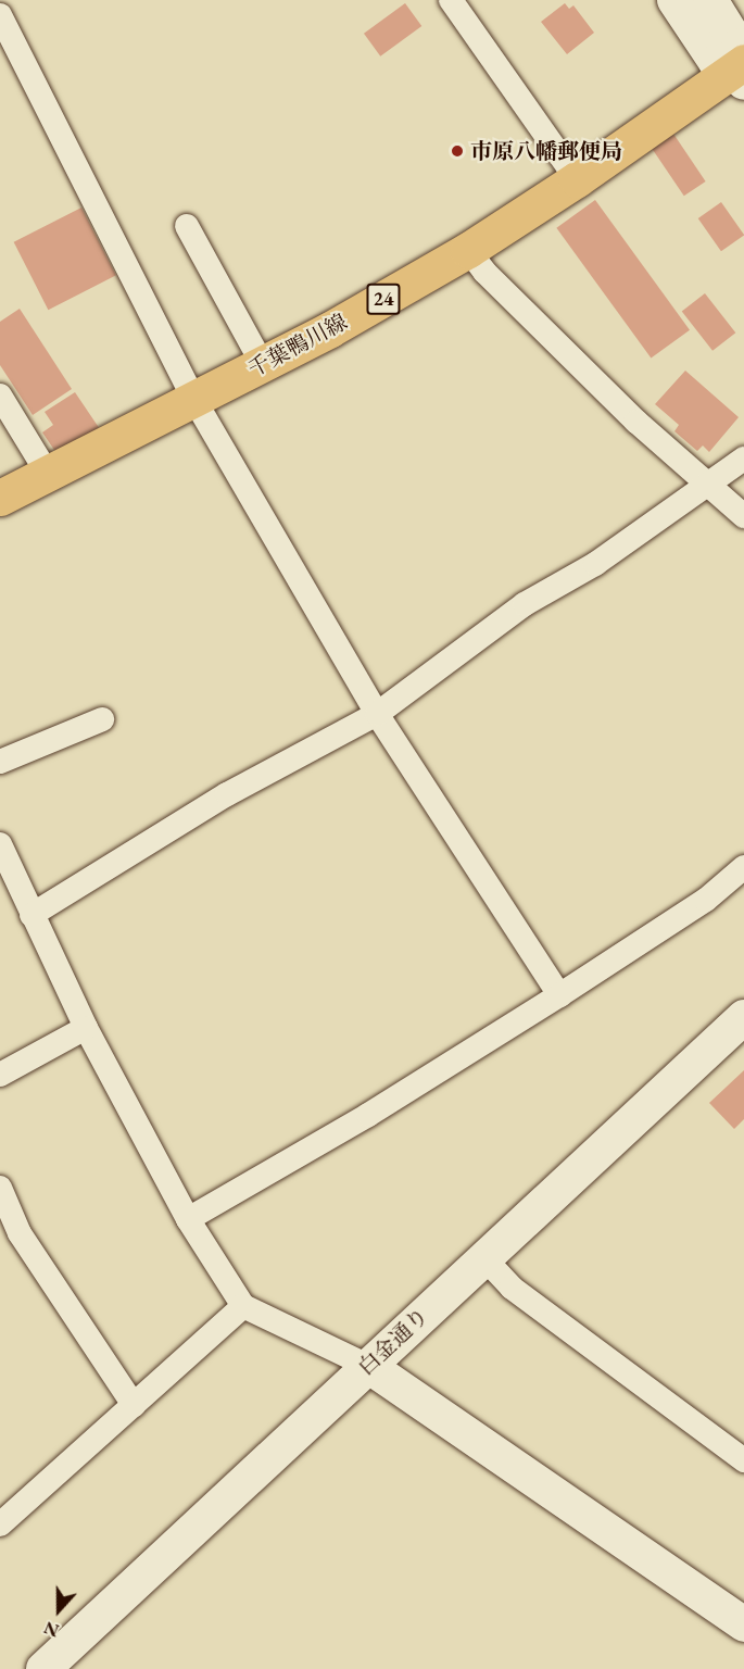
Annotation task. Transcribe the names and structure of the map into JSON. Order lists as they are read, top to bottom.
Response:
{
  "streets": {
    "main road": ["24", "千葉鴨川線"],
    "street": ["白金通り"]
  },
  "places": ["市原八幡郵便局"],
  "north": "bottom"
}
